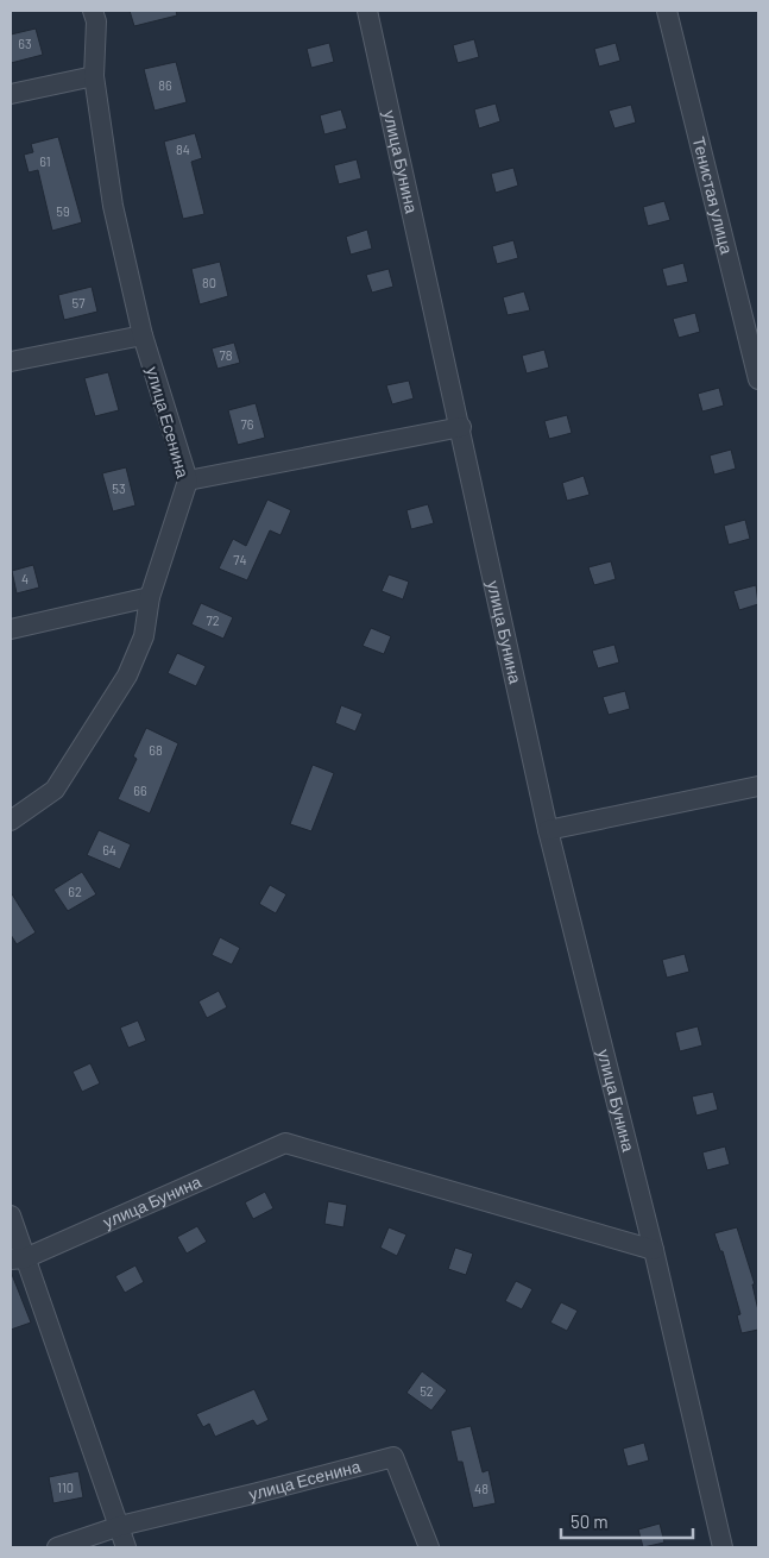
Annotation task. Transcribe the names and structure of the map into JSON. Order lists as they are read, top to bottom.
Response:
{
  "streets": {
    "street": ["улица Бунина", "Тенистая улица", "улица Есенина"]
  },
  "house_numbers": [
    "63",
    "86",
    "84",
    "61",
    "59",
    "80",
    "57",
    "78",
    "76",
    "53",
    "74",
    "4",
    "72",
    "68",
    "66",
    "64",
    "62",
    "52",
    "110",
    "48"
  ],
  "scale_bar": "50 m"
}
